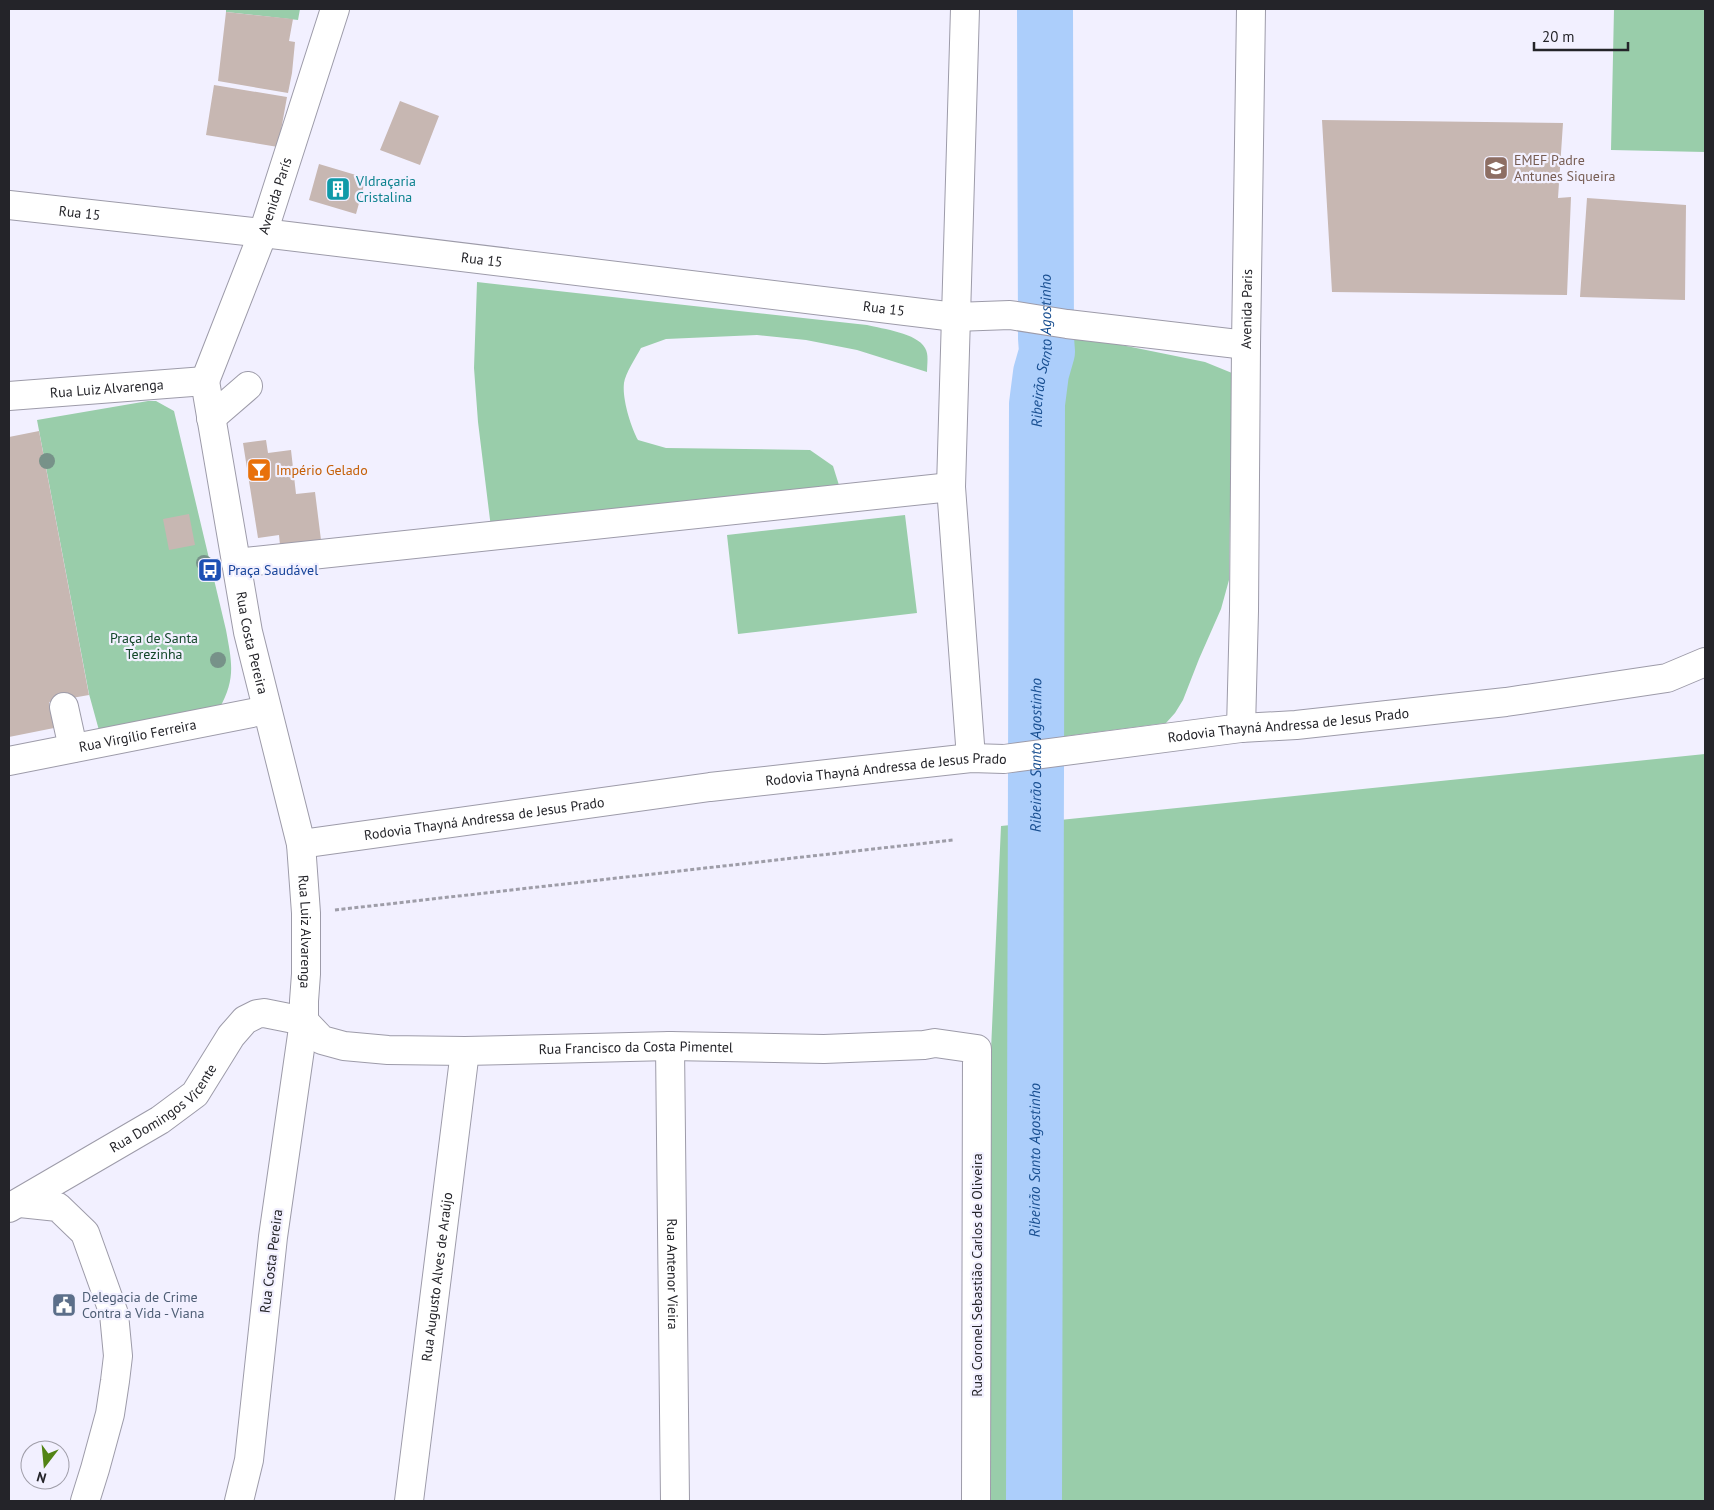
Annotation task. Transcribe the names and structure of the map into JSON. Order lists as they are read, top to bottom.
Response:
{
  "streets": {
    "street": [
      "Avenida París",
      "Rua 15",
      "Avenida Paris",
      "Rua Luiz Alvarenga",
      "Rua Costa Pereira",
      "Rodovia Thayná Andressa de Jesus Prado",
      "Rua Virgílio Ferreira",
      "Rua Francisco da Costa Pimentel",
      "Rua Domingos Vicente",
      "Rua Antenor Vieira",
      "Rua Coronel Sebastião Carlos de Oliveira",
      "Rua Augusto Alves de Araújo"
    ]
  },
  "crossings": [
    ["Avenida París", "Rua 15"],
    ["Avenida París", "Rua Luiz Alvarenga"],
    ["Avenida París", "Rua Costa Pereira"],
    ["Rua 15", "Avenida Paris"],
    ["Avenida Paris", "Rodovia Thayná Andressa de Jesus Prado"],
    ["Rua Luiz Alvarenga", "Rua Costa Pereira"],
    ["Rua Luiz Alvarenga", "Rodovia Thayná Andressa de Jesus Prado"],
    ["Rua Luiz Alvarenga", "Rua Francisco da Costa Pimentel"],
    ["Rua Luiz Alvarenga", "Rua Domingos Vicente"],
    ["Rua Costa Pereira", "Rodovia Thayná Andressa de Jesus Prado"],
    ["Rua Costa Pereira", "Rua Virgílio Ferreira"],
    ["Rua Costa Pereira", "Rua Francisco da Costa Pimentel"],
    ["Rua Costa Pereira", "Rua Domingos Vicente"],
    ["Rua Francisco da Costa Pimentel", "Rua Domingos Vicente"],
    ["Rua Francisco da Costa Pimentel", "Rua Antenor Vieira"],
    ["Rua Francisco da Costa Pimentel", "Rua Coronel Sebastião Carlos de Oliveira"],
    ["Rua Francisco da Costa Pimentel", "Rua Augusto Alves de Araújo"]
  ],
  "water": ["Ribeirão Santo Agostinho"],
  "parks": ["Praça de Santa Terezinha"],
  "places": {
    "school or university": ["EMEF Padre Antunes Siqueira"],
    "building": ["VIdraçaria Cristalina"],
    "bar": ["Império Gelado"],
    "bus stop": ["Praça Saudável"],
    "public building": ["Delegacia de Crime Contra a Vida - Viana"]
  },
  "scale_bar": "20 m",
  "north": "bottom"
}
